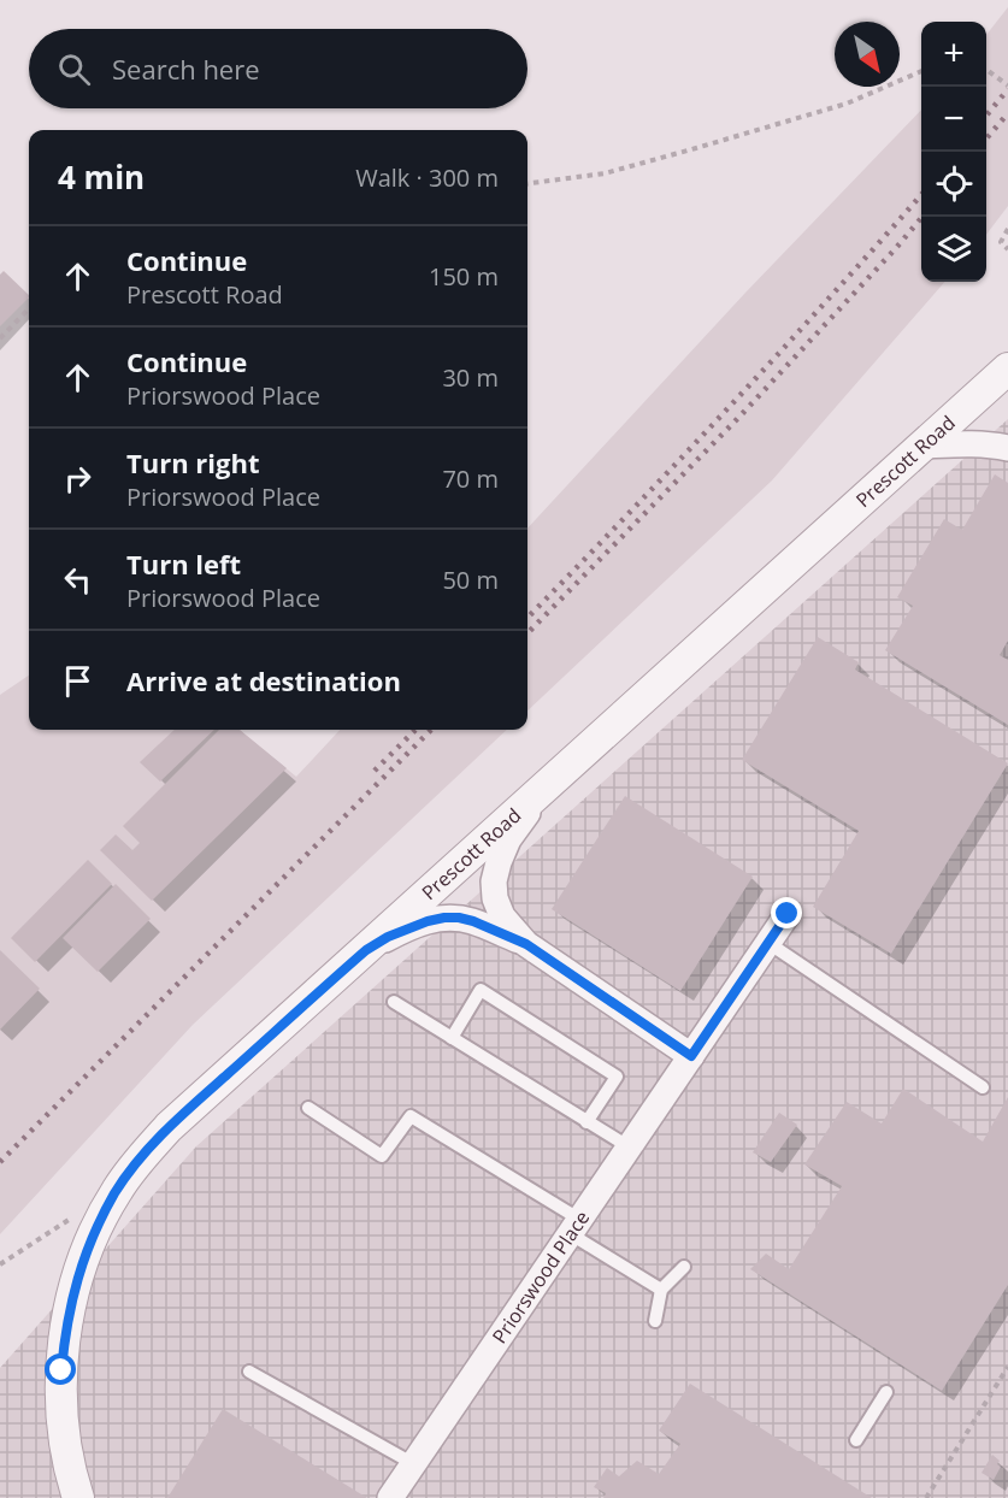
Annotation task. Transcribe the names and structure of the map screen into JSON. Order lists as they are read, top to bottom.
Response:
{
  "streets": {
    "street": ["Prescott Road", "Priorswood Place"]
  },
  "north": "bottom right",
  "page": {
    "map_buttons": ["+", "−"],
    "search": "Search here",
    "heading": ["4 min", "Walk · 300 m"],
    "list": [
      ["Continue", "Prescott Road", "150 m"],
      ["Continue", "Priorswood Place", "30 m"],
      ["Turn right", "Priorswood Place", "70 m"],
      ["Turn left", "Priorswood Place", "50 m"],
      "Arrive at destination"
    ]
  }
}
